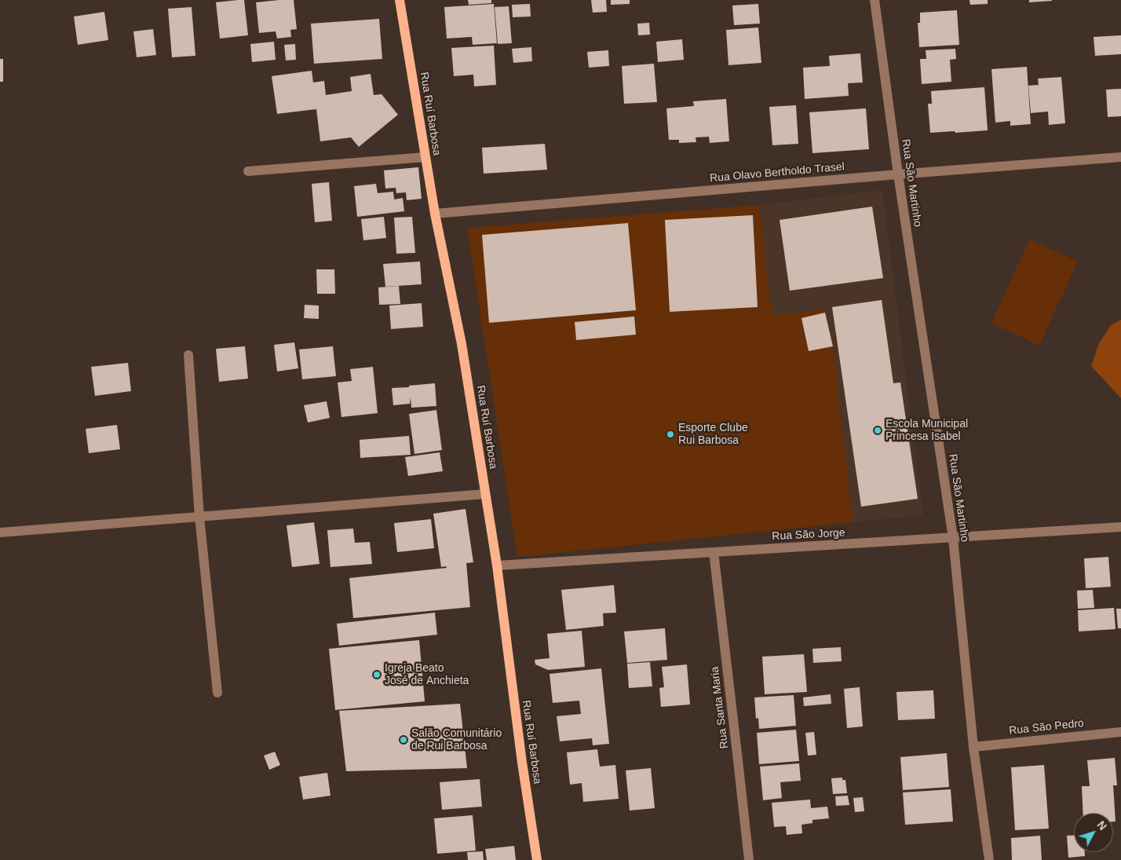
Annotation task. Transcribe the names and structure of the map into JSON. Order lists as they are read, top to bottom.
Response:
{
  "streets": {
    "main road": ["Rua Ruí Barbosa"],
    "street": [
      "Rua Olavo Bertholdo Trasel",
      "Rua São Martinho",
      "Rua São Jorge",
      "Rua Santa Maria",
      "Rua São Pedro"
    ]
  },
  "crossings": [
    ["Rua Ruí Barbosa", "Rua Olavo Bertholdo Trasel"],
    ["Rua Ruí Barbosa", "Rua São Jorge"],
    ["Rua Olavo Bertholdo Trasel", "Rua São Martinho"],
    ["Rua São Martinho", "Rua São Jorge"],
    ["Rua São Martinho", "Rua São Pedro"],
    ["Rua São Jorge", "Rua Santa Maria"]
  ],
  "places": [
    "Escola Municipal Princesa Isabel",
    "Esporte Clube Rui Barbosa",
    "Igreja Beato José de Anchieta",
    "Salão Comunitário de Rui Barbosa"
  ],
  "north": "top right"
}
